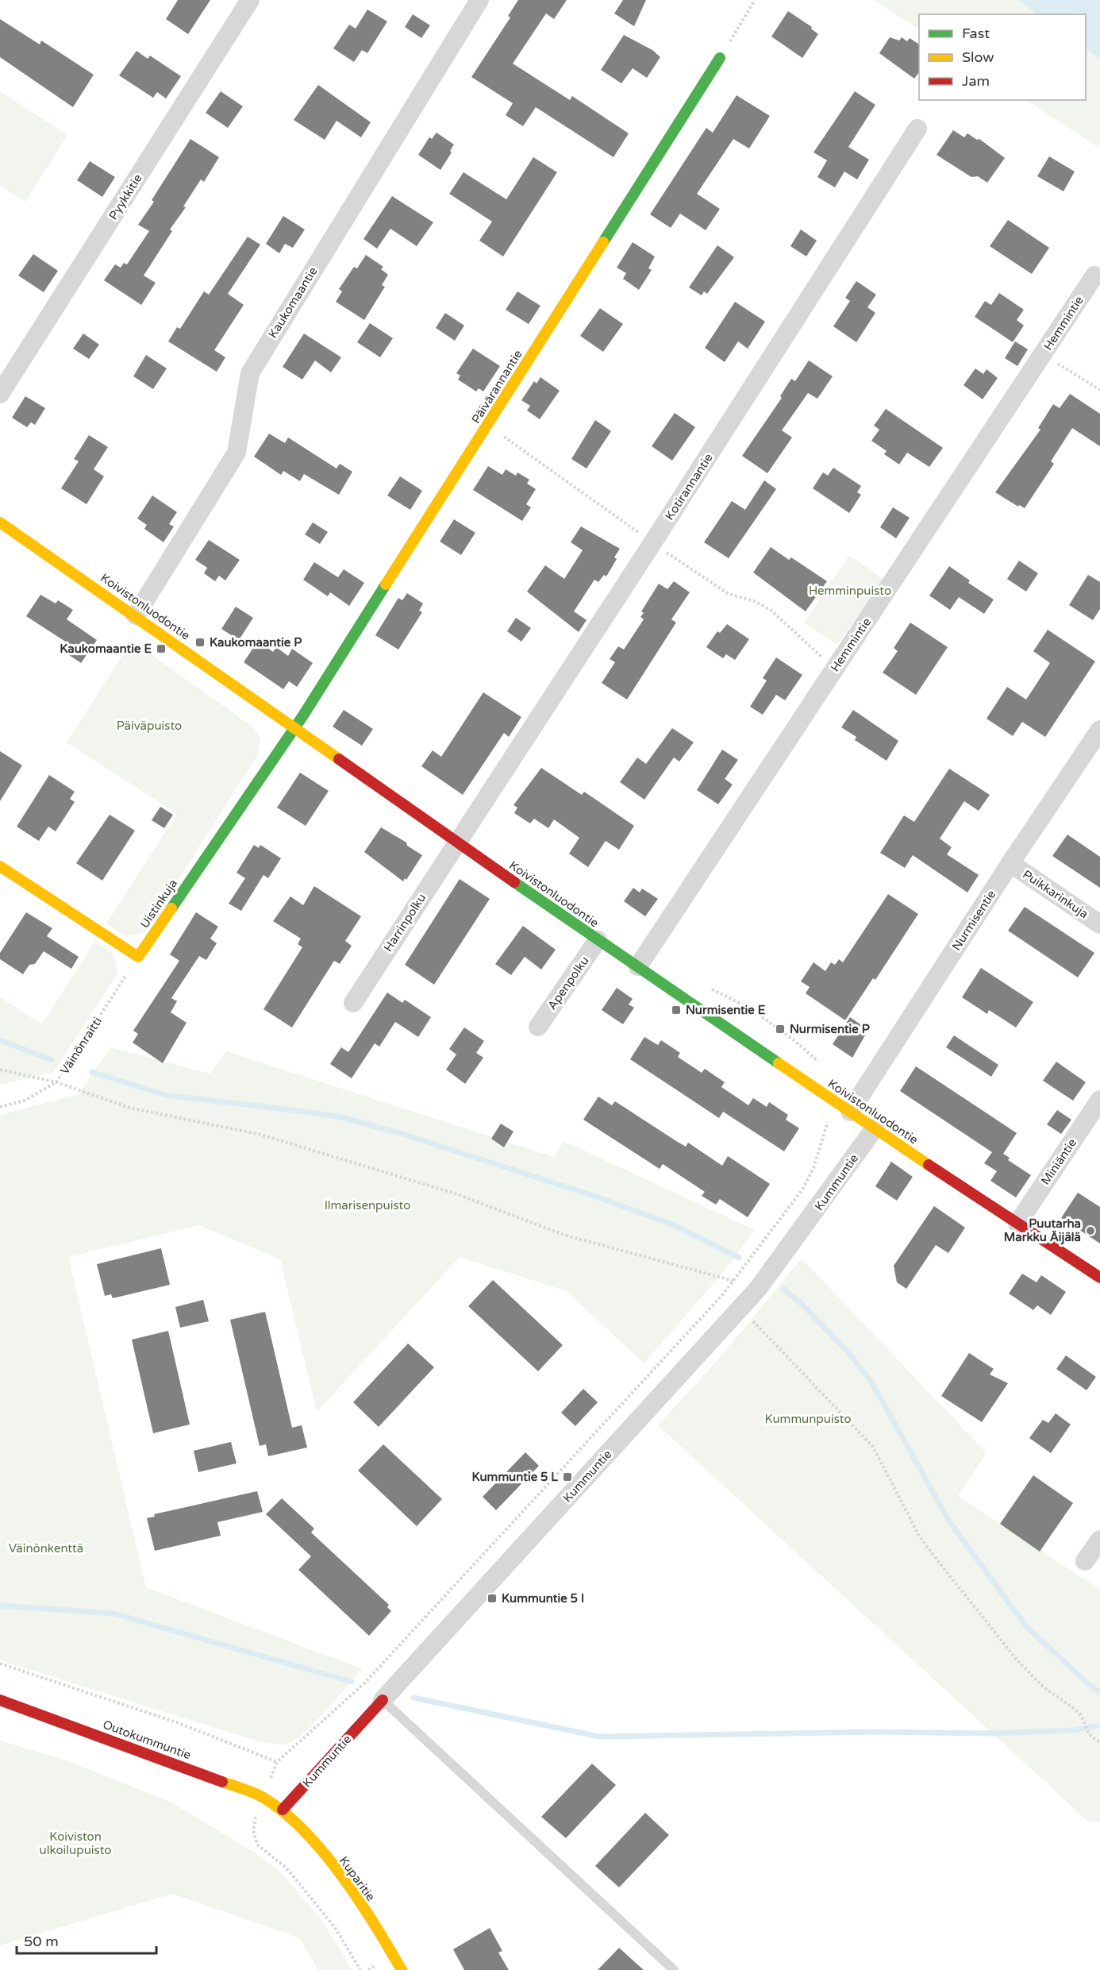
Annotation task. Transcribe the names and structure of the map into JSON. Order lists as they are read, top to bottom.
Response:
{
  "streets": {
    "street": [
      "Pyykkitie",
      "Kaukomaantie",
      "Hemmintie",
      "Päivärannantie",
      "Kotirannantie",
      "Koivistonluodontie",
      "Puikkarinkuja",
      "Uistinkuja",
      "Nurmisentie",
      "Harrinpolku",
      "Apenpolku",
      "Miniäntie",
      "Kummuntie",
      "Outokummuntie",
      "Kuparitie"
    ],
    "path": ["Väinönraitti"]
  },
  "crossings": [
    ["Kaukomaantie", "Koivistonluodontie"],
    ["Hemmintie", "Koivistonluodontie"],
    ["Päivärannantie", "Koivistonluodontie"],
    ["Päivärannantie", "Uistinkuja"],
    ["Kotirannantie", "Koivistonluodontie"],
    ["Kotirannantie", "Harrinpolku"],
    ["Koivistonluodontie", "Uistinkuja"],
    ["Koivistonluodontie", "Nurmisentie"],
    ["Koivistonluodontie", "Harrinpolku"],
    ["Koivistonluodontie", "Apenpolku"],
    ["Koivistonluodontie", "Miniäntie"],
    ["Koivistonluodontie", "Kummuntie"],
    ["Puikkarinkuja", "Nurmisentie"],
    ["Uistinkuja", "Väinönraitti"],
    ["Kummuntie", "Outokummuntie"],
    ["Kummuntie", "Kuparitie"],
    ["Outokummuntie", "Kuparitie"]
  ],
  "parks": [
    "Hemminpuisto",
    "Päiväpuisto",
    "Ilmarisenpuisto",
    "Kummunpuisto",
    "Väinönkenttä",
    "Koiviston ulkoilupuisto"
  ],
  "places": {
    "transit": [
      "Kaukomaantie P",
      "Kaukomaantie E",
      "Nurmisentie E",
      "Nurmisentie P",
      "Kummuntie 5 L",
      "Kummuntie 5 I"
    ],
    "other": ["Puutarha Markku Äijälä"]
  },
  "legend": ["Fast", "Slow", "Jam"],
  "scale_bar": "50 m"
}
